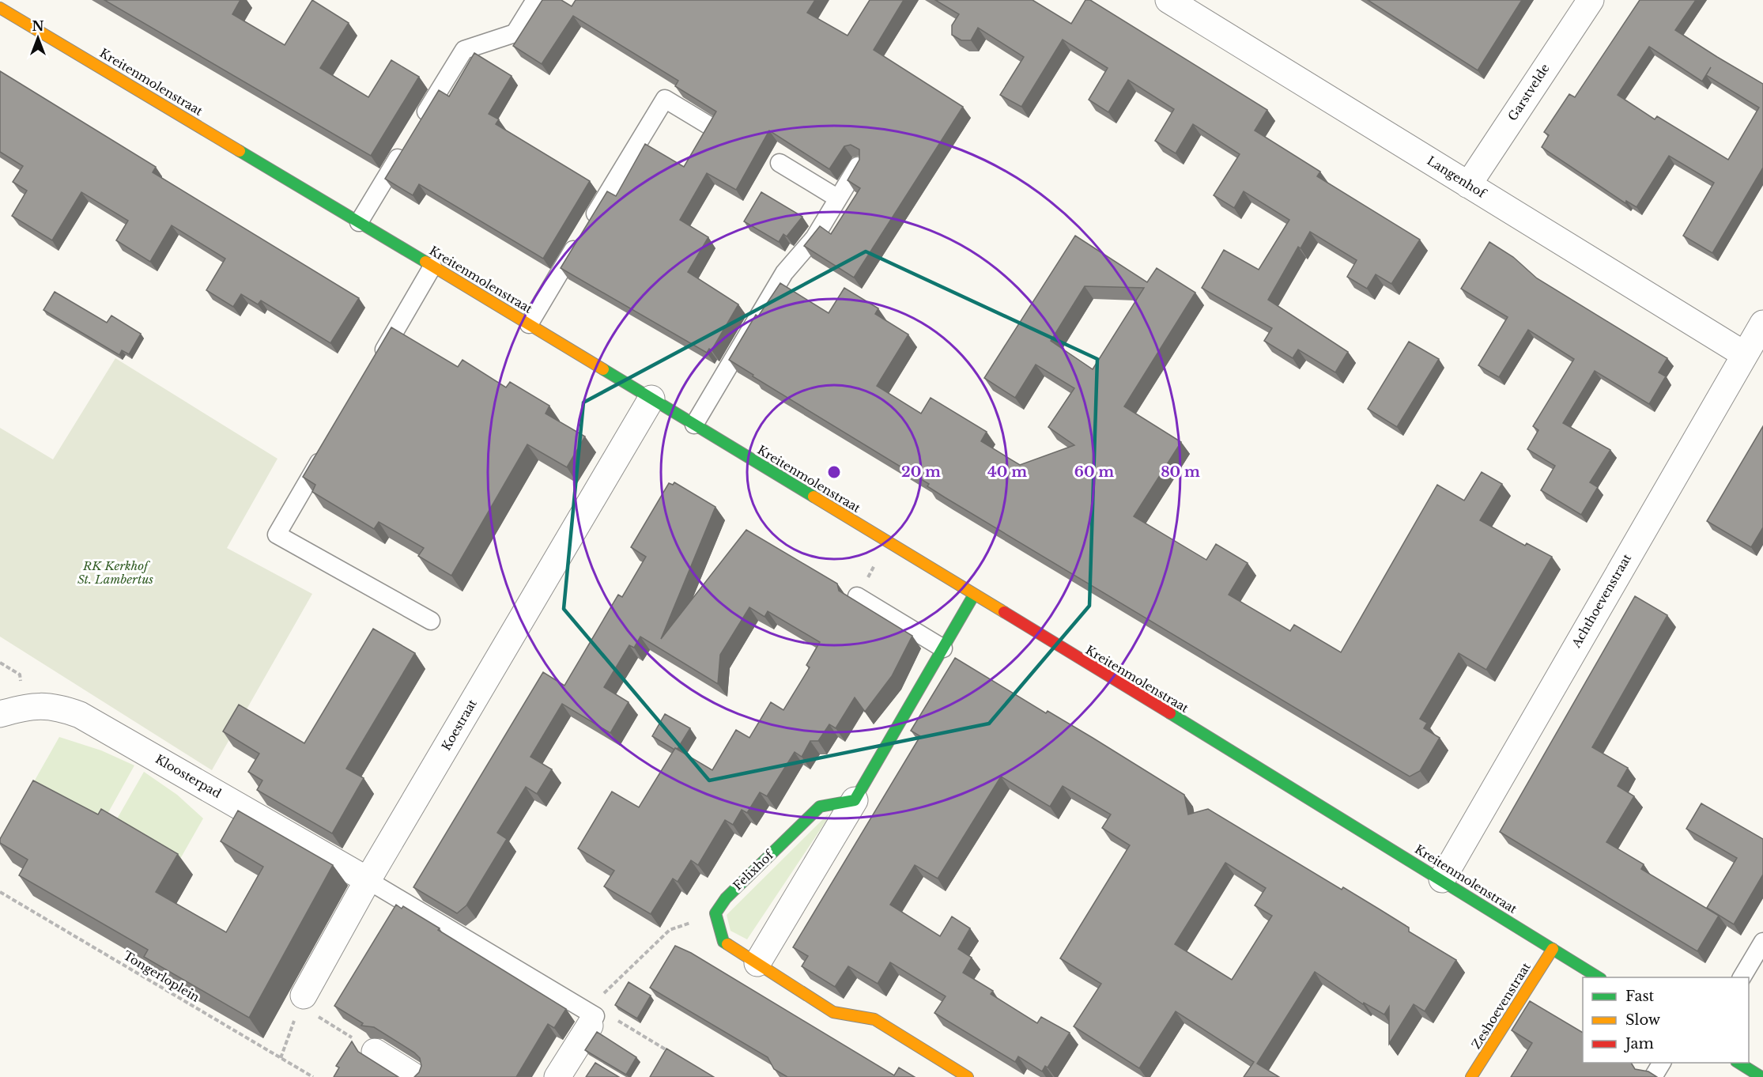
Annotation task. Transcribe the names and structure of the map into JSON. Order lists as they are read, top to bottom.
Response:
{
  "streets": {
    "street": [
      "Kreitenmolenstraat",
      "Garstvelde",
      "Langenhof",
      "Achthoevenstraat",
      "Koestraat",
      "Kloosterpad",
      "Felixhof",
      "Zeshoevenstraat"
    ],
    "path": ["Tongerloplein"]
  },
  "crossings": [
    ["Kreitenmolenstraat", "Achthoevenstraat"],
    ["Kreitenmolenstraat", "Koestraat"],
    ["Kreitenmolenstraat", "Zeshoevenstraat"],
    ["Garstvelde", "Langenhof"],
    ["Langenhof", "Achthoevenstraat"],
    ["Koestraat", "Kloosterpad"]
  ],
  "parks": ["RK Kerkhof St. Lambertus"],
  "legend": ["Fast", "Slow", "Jam"],
  "north": "top",
  "rings": [
    "20 m",
    "40 m",
    "60 m",
    "80 m"
  ]
}
